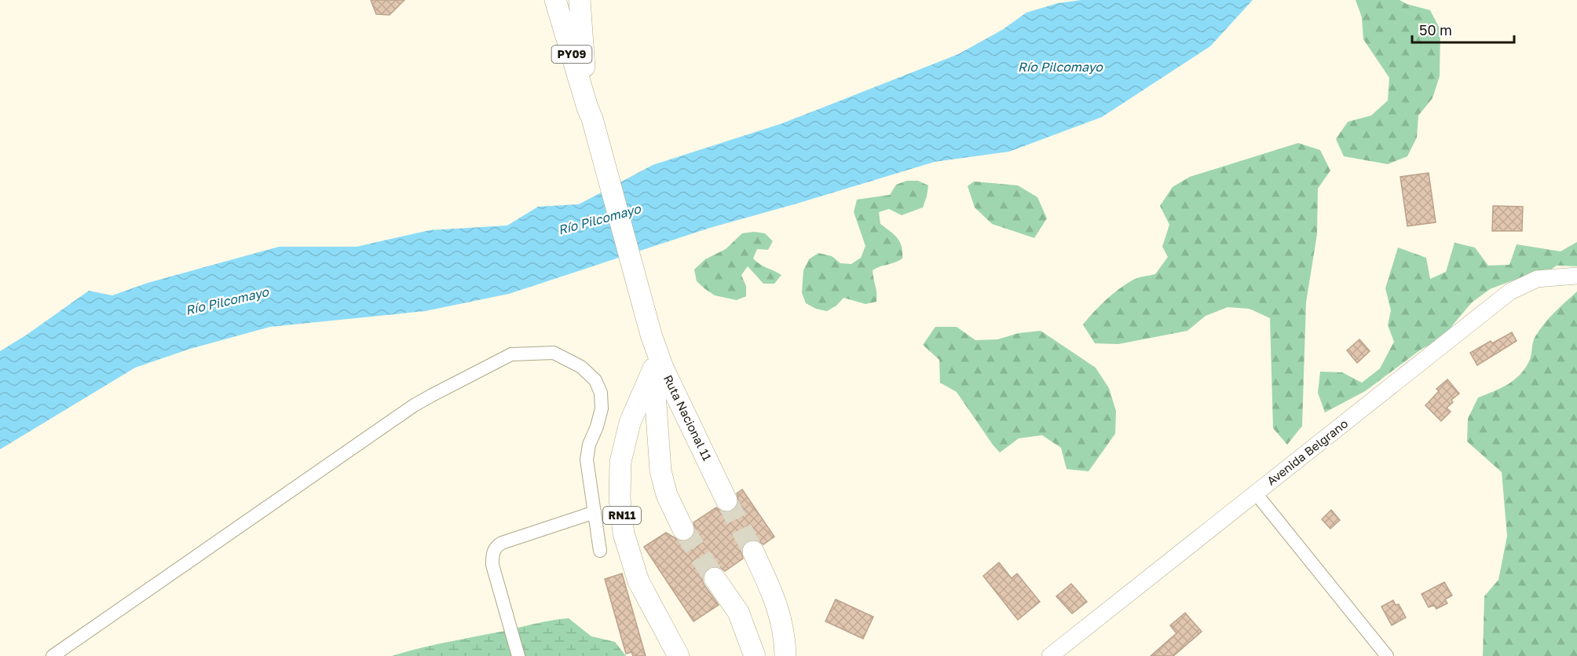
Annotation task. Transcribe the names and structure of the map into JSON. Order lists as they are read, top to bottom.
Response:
{
  "streets": {
    "highway": ["PY09", "Ruta Nacional 11", "RN11"],
    "street": ["Avenida Belgrano"]
  },
  "crossings": [
    ["PY09", "Ruta Nacional 11"]
  ],
  "water": ["Río Pilcomayo"],
  "scale_bar": "50 m"
}
